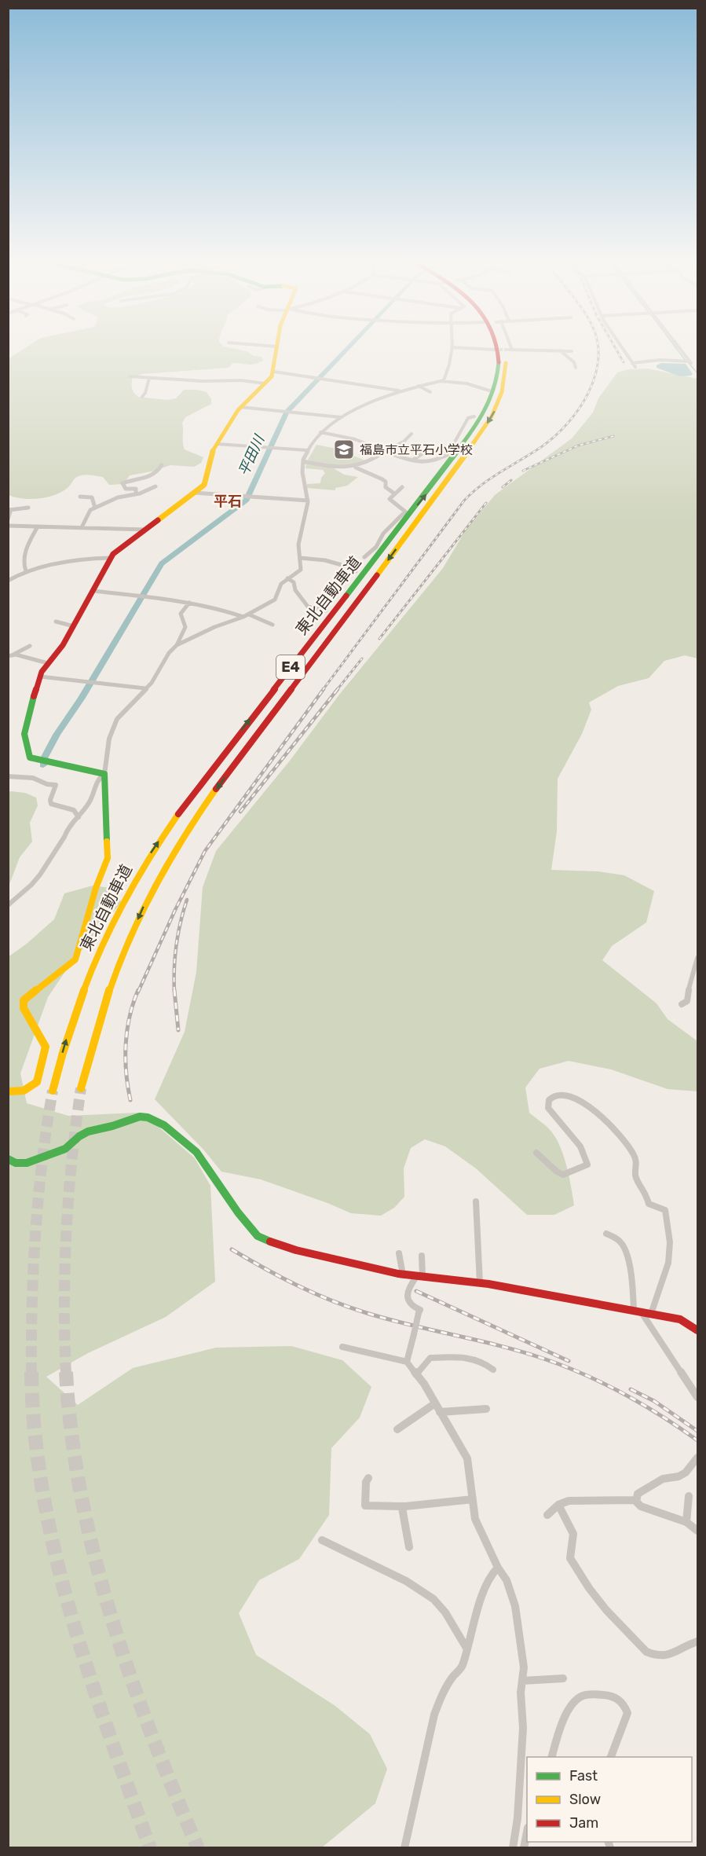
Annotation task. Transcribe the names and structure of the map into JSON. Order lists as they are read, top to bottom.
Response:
{
  "streets": {
    "main road": ["東北自動車道", "E4"]
  },
  "districts": ["平石"],
  "water": ["平田川"],
  "places": {
    "school or university": ["福島市立平石小学校"]
  },
  "legend": ["Fast", "Slow", "Jam"]
}
